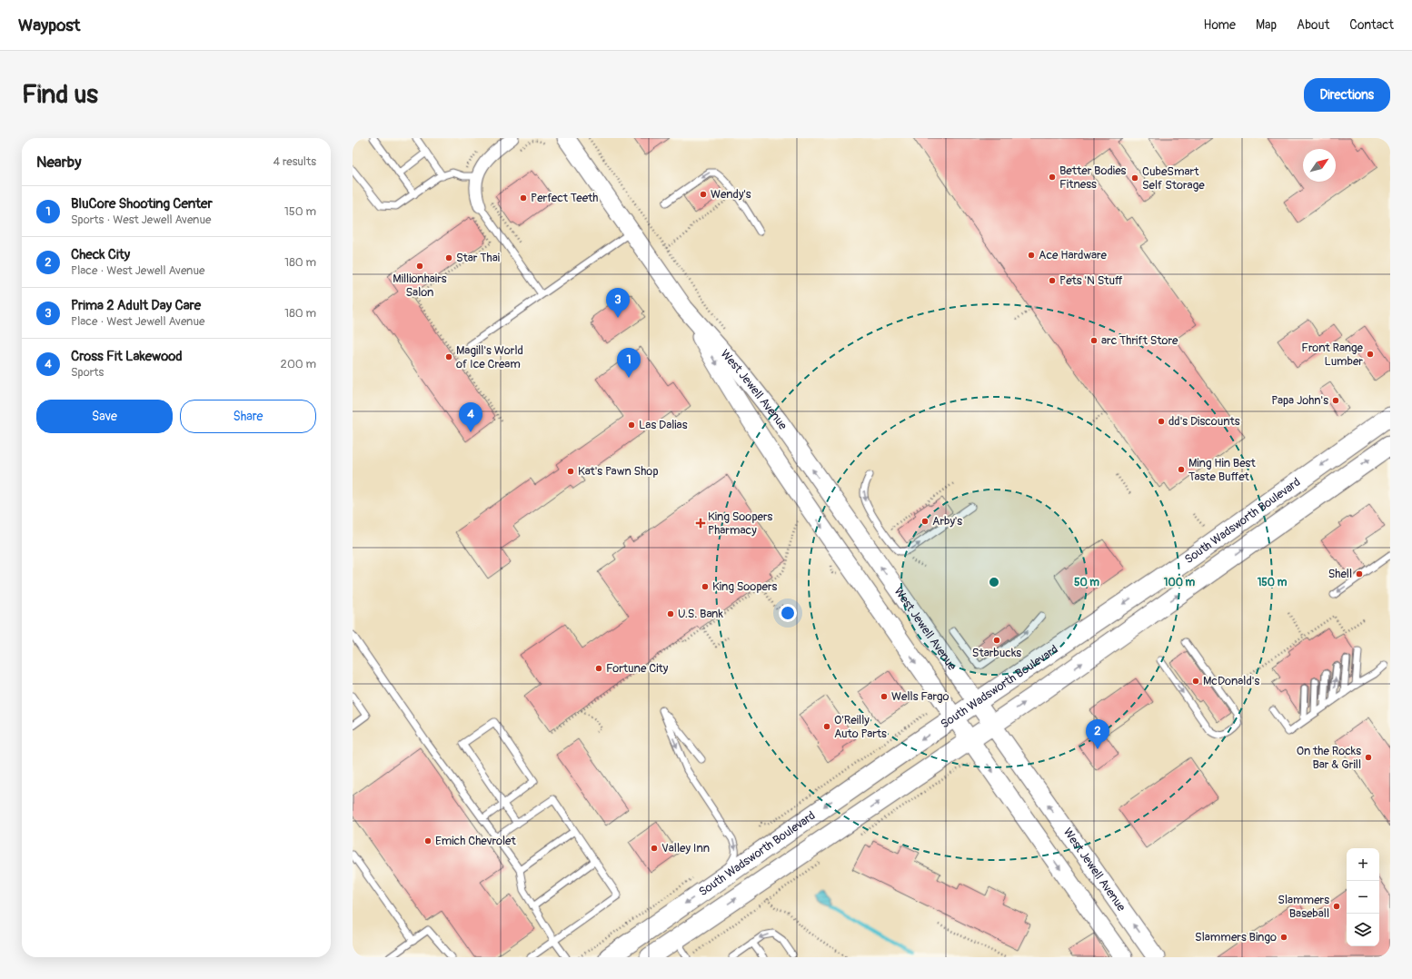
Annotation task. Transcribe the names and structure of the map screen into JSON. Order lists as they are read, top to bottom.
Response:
{
  "streets": {
    "main road": ["West Jewell Avenue", "South Wadsworth Boulevard"]
  },
  "crossings": [
    ["West Jewell Avenue", "South Wadsworth Boulevard"]
  ],
  "places": {
    "other": [
      "Better Bodies Fitness",
      "CubeSmart Self Storage",
      "Wendy's",
      "Perfect Teeth",
      "Ace Hardware",
      "Star Thai",
      "Millionhairs Salon",
      "Pets 'N Stuff",
      "arc Thrift Store",
      "Front Range Lumber",
      "Magill's World of Ice Cream",
      "Papa John's",
      "dd's Discounts",
      "Las Dalias",
      "Ming Hin Best Taste Buffet",
      "Kat's Pawn Shop",
      "Arby's",
      "Shell",
      "King Soopers",
      "U.S. Bank",
      "Starbucks",
      "Fortune City",
      "McDonald's",
      "Wells Fargo",
      "O'Reilly Auto Parts",
      "On the Rocks Bar & Grill",
      "Emich Chevrolet",
      "Valley Inn",
      "Slammers Baseball",
      "Slammers Bingo"
    ],
    "health": ["King Soopers Pharmacy"]
  },
  "north": "top right",
  "page": {
    "header": "Waypost",
    "nav": [
      "Home",
      "Map",
      "About",
      "Contact"
    ],
    "buttons": [
      "Directions",
      ["Save", "Share"]
    ],
    "title": "Find us",
    "heading": ["Nearby", "4 results"],
    "list": [
      {
        "mark": "1",
        "name": "BluCore Shooting Center",
        "note": "Sports · West Jewell Avenue",
        "value": "150 m"
      },
      {
        "mark": "2",
        "name": "Check City",
        "note": "Place · West Jewell Avenue",
        "value": "180 m"
      },
      {
        "mark": "3",
        "name": "Prima 2 Adult Day Care",
        "note": "Place · West Jewell Avenue",
        "value": "180 m"
      },
      {
        "mark": "4",
        "name": "Cross Fit Lakewood",
        "note": "Sports",
        "value": "200 m"
      }
    ],
    "pins": [
      "3",
      "1",
      "4",
      "2"
    ],
    "map_buttons": ["+", "−"]
  },
  "rings": ["50 m", "100 m", "150 m"]
}
